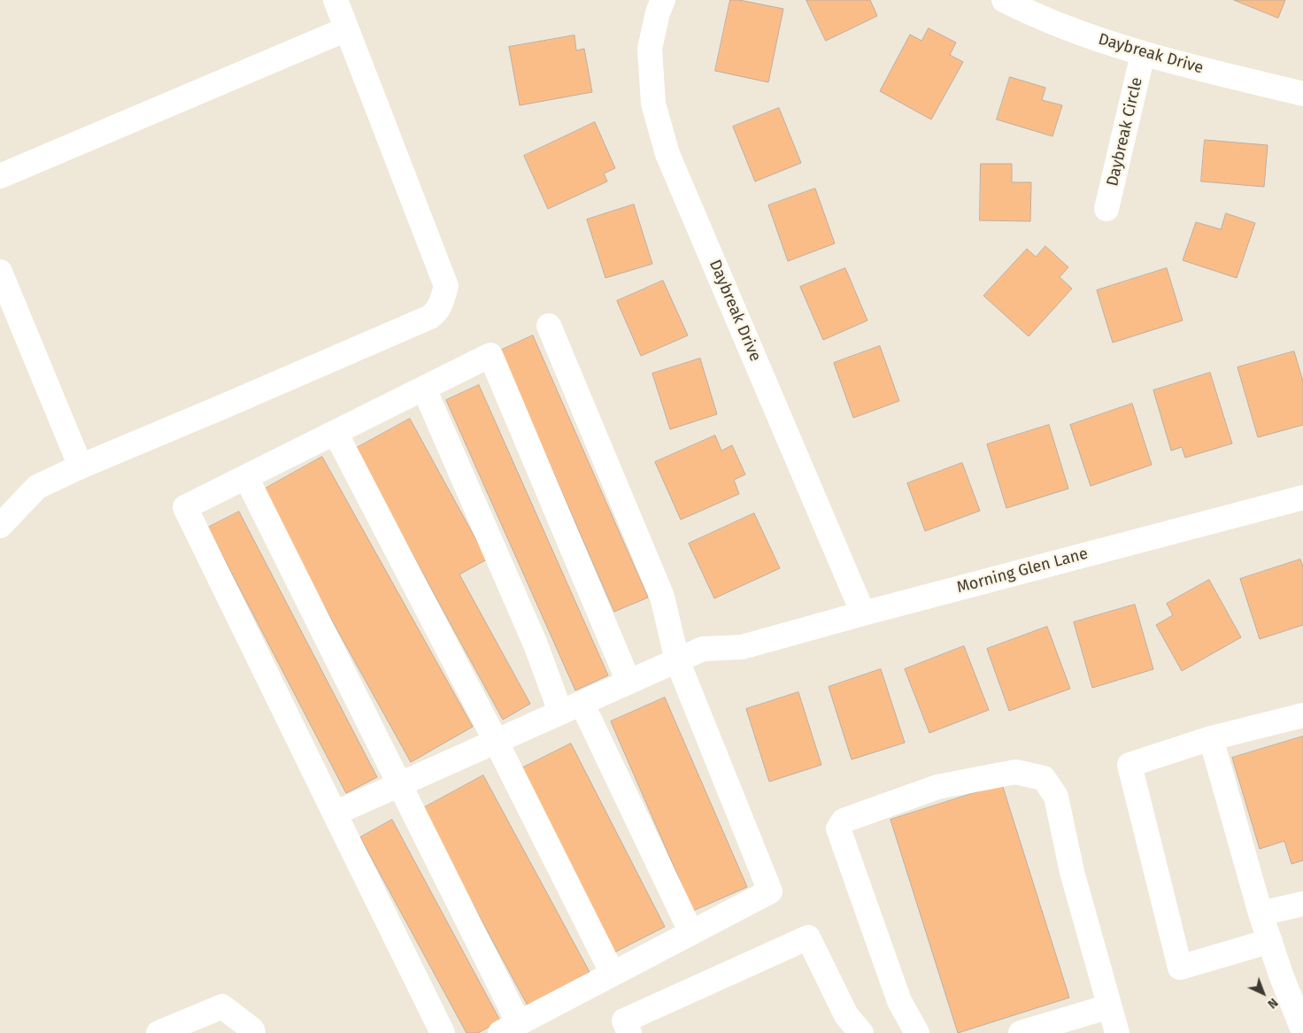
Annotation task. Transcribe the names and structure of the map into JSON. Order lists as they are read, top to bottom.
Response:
{
  "streets": {
    "street": ["Daybreak Drive", "Daybreak Circle", "Morning Glen Lane"]
  },
  "crossings": [
    ["Daybreak Drive", "Daybreak Circle"],
    ["Daybreak Drive", "Morning Glen Lane"]
  ],
  "north": "bottom right"
}
